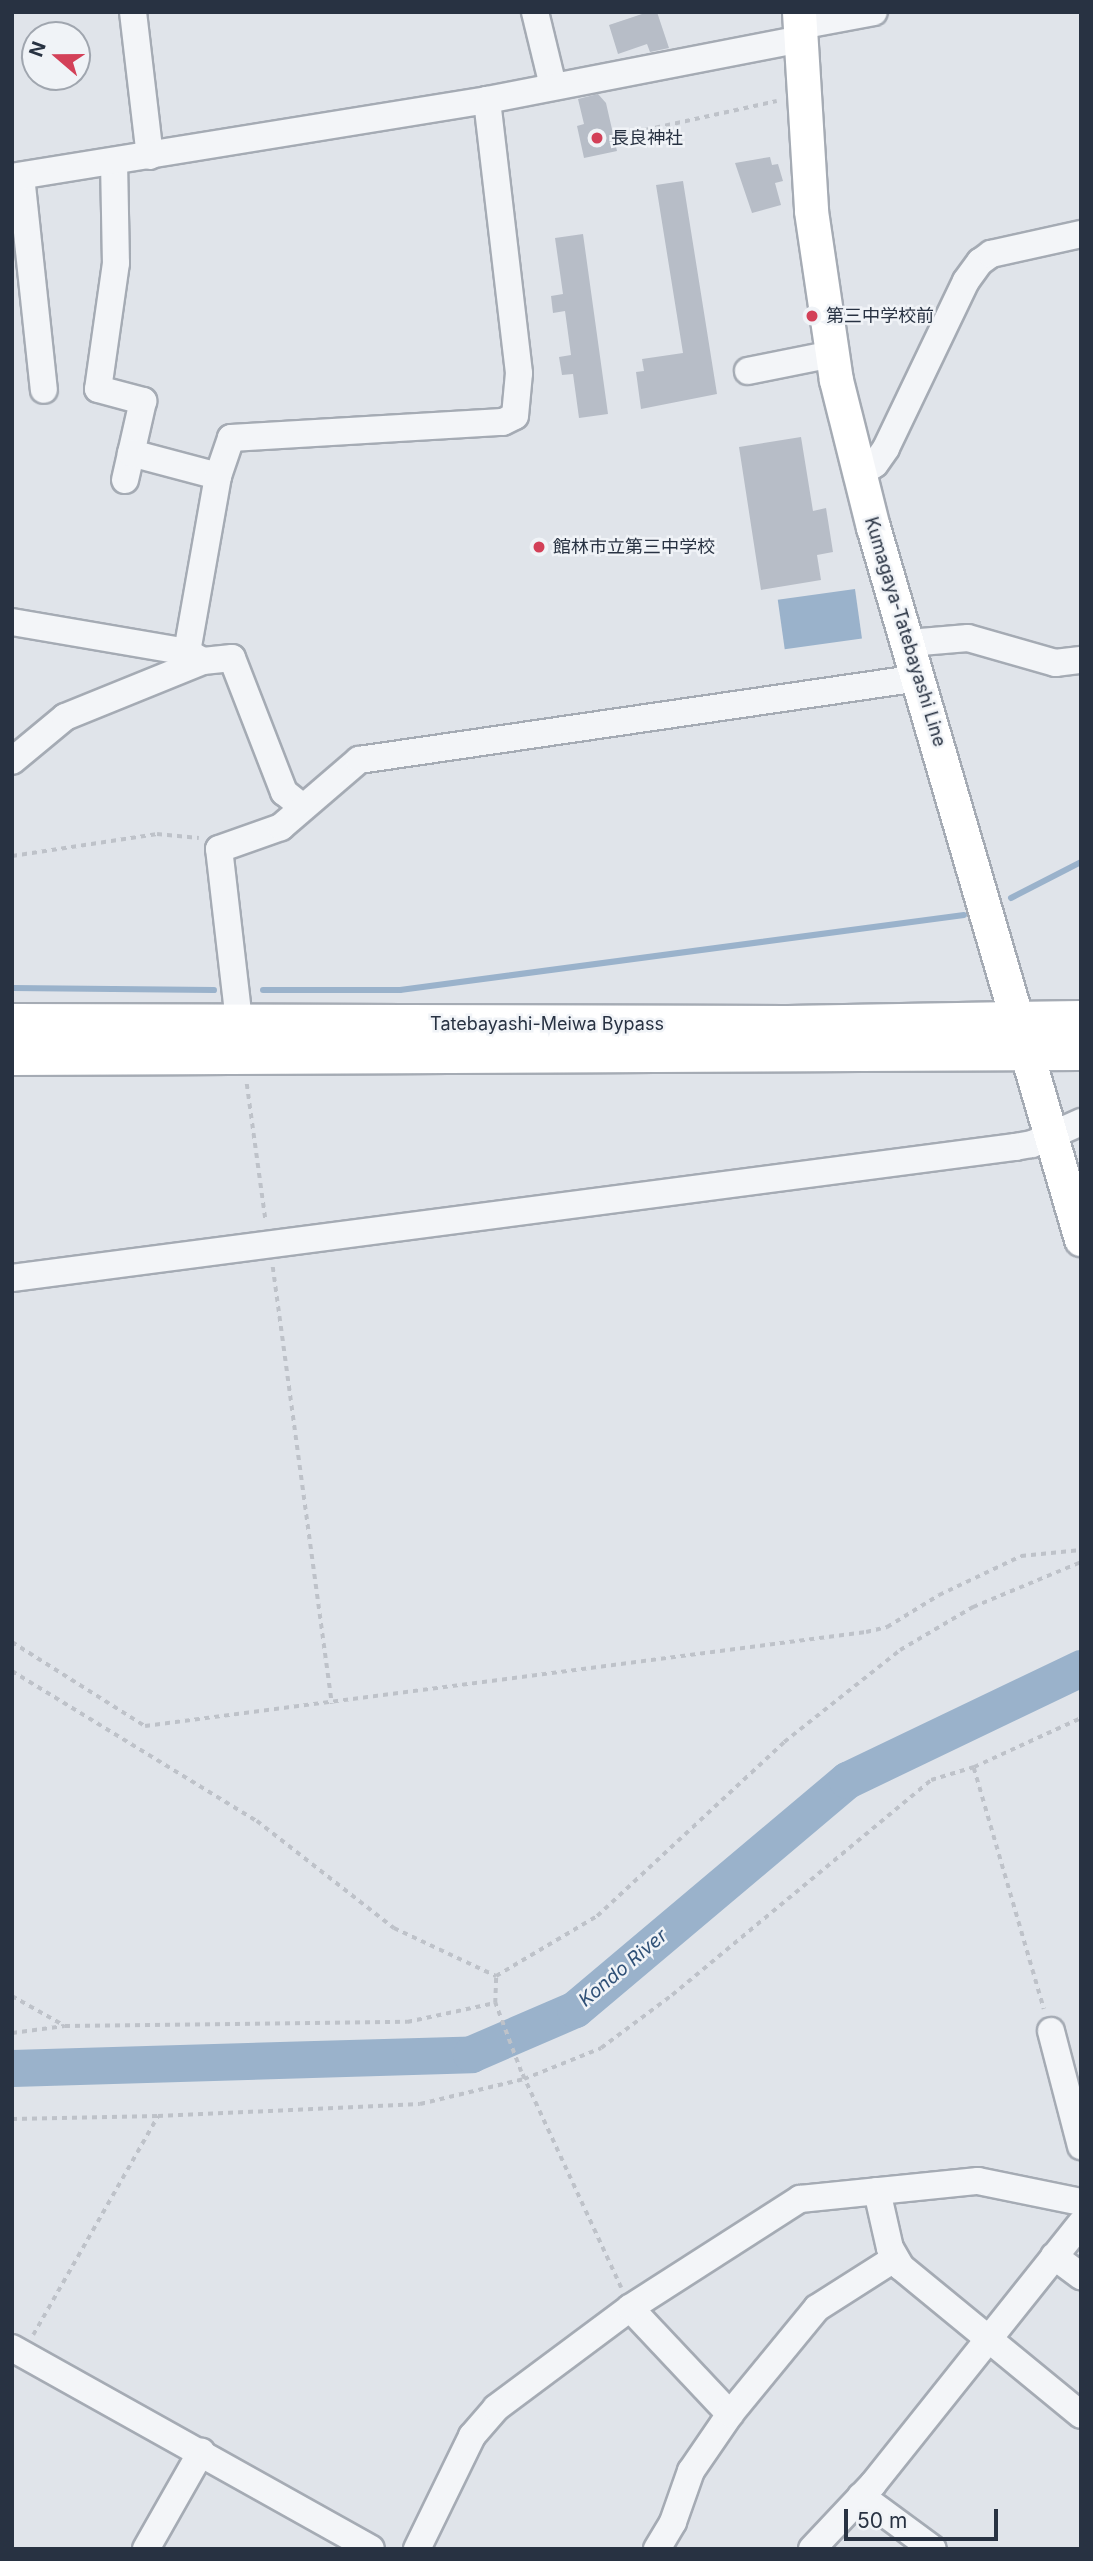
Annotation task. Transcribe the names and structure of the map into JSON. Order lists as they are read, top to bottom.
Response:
{
  "streets": {
    "highway": ["Tatebayashi-Meiwa Bypass"],
    "main road": ["Kumagaya-Tatebayashi Line"]
  },
  "crossings": [
    ["Kumagaya-Tatebayashi Line", "Tatebayashi-Meiwa Bypass"]
  ],
  "water": ["Kondo River"],
  "places": ["長良神社", "第三中学校前", "館林市立第三中学校"],
  "scale_bar": "50 m",
  "north": "left"
}
